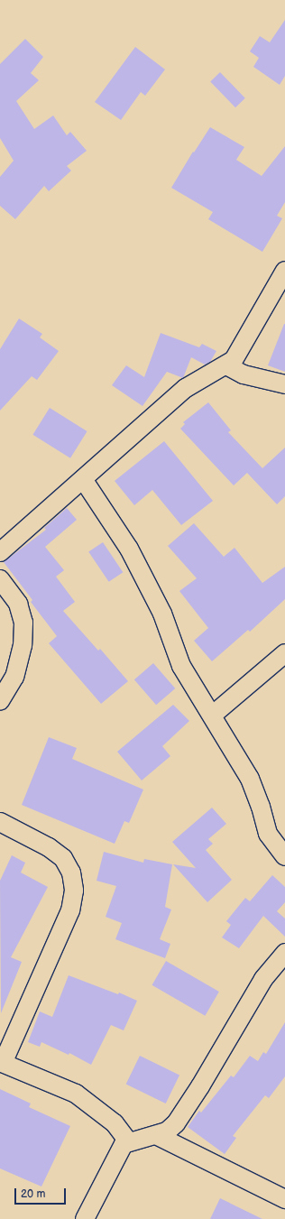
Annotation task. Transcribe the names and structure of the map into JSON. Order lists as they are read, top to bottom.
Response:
{
  "scale_bar": "20 m"
}
